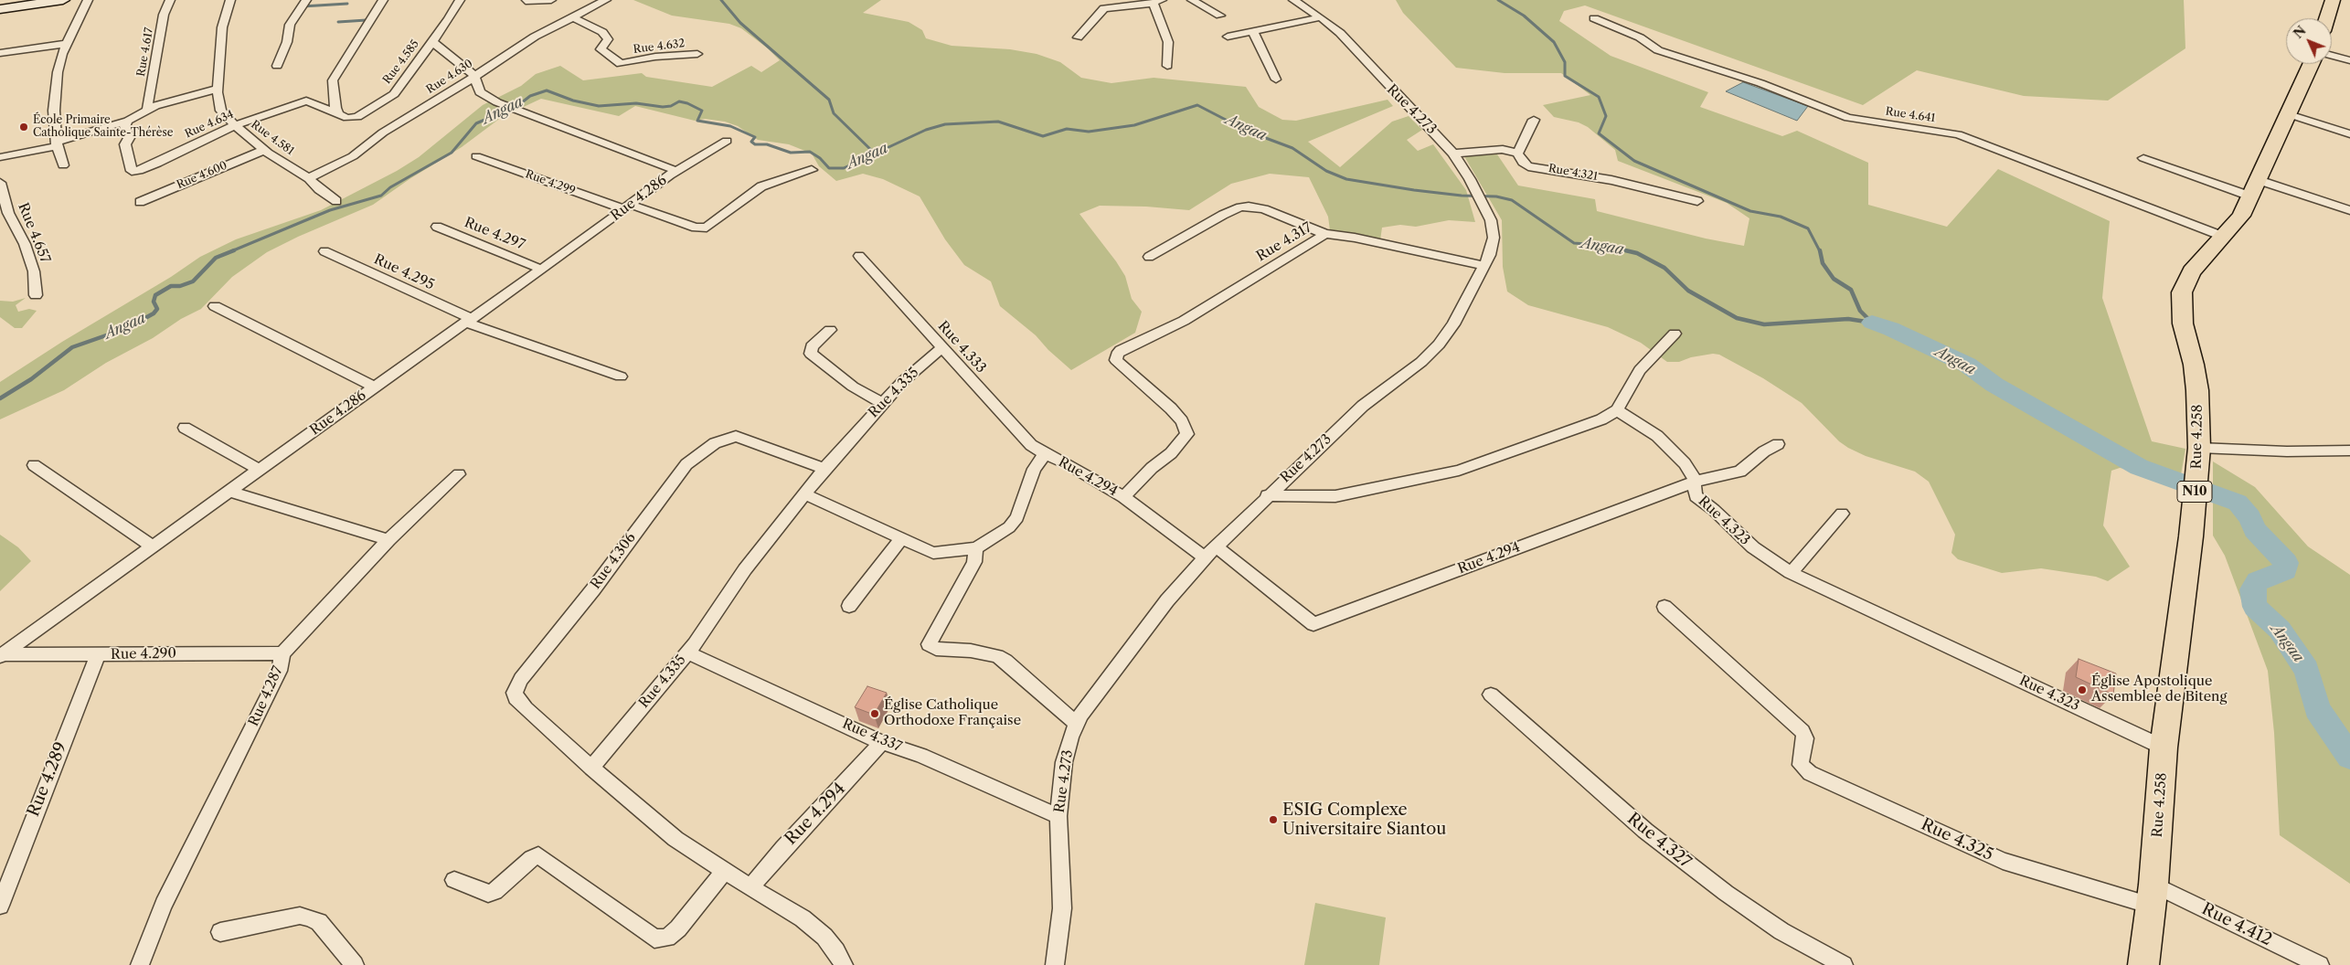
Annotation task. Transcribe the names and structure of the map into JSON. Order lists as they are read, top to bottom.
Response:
{
  "streets": {
    "highway": ["Rue 4.258", "N10"],
    "street": [
      "Rue 4.632",
      "Rue 4.617",
      "Rue 4.585",
      "Rue 4.630",
      "Rue 4.273",
      "Rue 4.641",
      "Rue 4.634",
      "Rue 4.581",
      "Rue 4.321",
      "Rue 4.600",
      "Rue 4.299",
      "Rue 4.286",
      "Rue 4.657",
      "Rue 4.297",
      "Rue 4.317",
      "Rue 4.295",
      "Rue 4.333",
      "Rue 4.335",
      "Rue 4.294",
      "Rue 4.323",
      "Rue 4.306",
      "Rue 4.290",
      "Rue 4.287",
      "Rue 4.337",
      "Rue 4.289",
      "Rue 4.325",
      "Rue 4.327",
      "Rue 4.412"
    ]
  },
  "crossings": [
    ["Rue 4.632", "Rue 4.630"],
    ["Rue 4.585", "Rue 4.634"],
    ["Rue 4.630", "Rue 4.581"],
    ["Rue 4.273", "Rue 4.321"],
    ["Rue 4.273", "Rue 4.317"],
    ["Rue 4.273", "Rue 4.294"],
    ["Rue 4.273", "Rue 4.337"],
    ["Rue 4.641", "Rue 4.258"],
    ["Rue 4.634", "Rue 4.581"],
    ["Rue 4.581", "Rue 4.600"],
    ["Rue 4.299", "Rue 4.286"],
    ["Rue 4.286", "Rue 4.297"],
    ["Rue 4.286", "Rue 4.295"],
    ["Rue 4.286", "Rue 4.290"],
    ["Rue 4.317", "Rue 4.294"],
    ["Rue 4.333", "Rue 4.335"],
    ["Rue 4.333", "Rue 4.294"],
    ["Rue 4.335", "Rue 4.306"],
    ["Rue 4.335", "Rue 4.337"],
    ["Rue 4.258", "Rue 4.323"],
    ["Rue 4.258", "Rue 4.325"],
    ["Rue 4.258", "Rue 4.412"],
    ["Rue 4.294", "Rue 4.323"],
    ["Rue 4.294", "Rue 4.337"],
    ["Rue 4.290", "Rue 4.287"],
    ["Rue 4.290", "Rue 4.289"],
    ["Rue 4.325", "Rue 4.412"]
  ],
  "water": ["Angaa"],
  "places": [
    "École Primaire Catholique Sainte-Thérèse",
    "Église Apostolique Assemblee de Biteng",
    "Église Catholique Orthodoxe Française",
    "ESIG Complexe Universitaire Siantou"
  ],
  "north": "top left"
}
